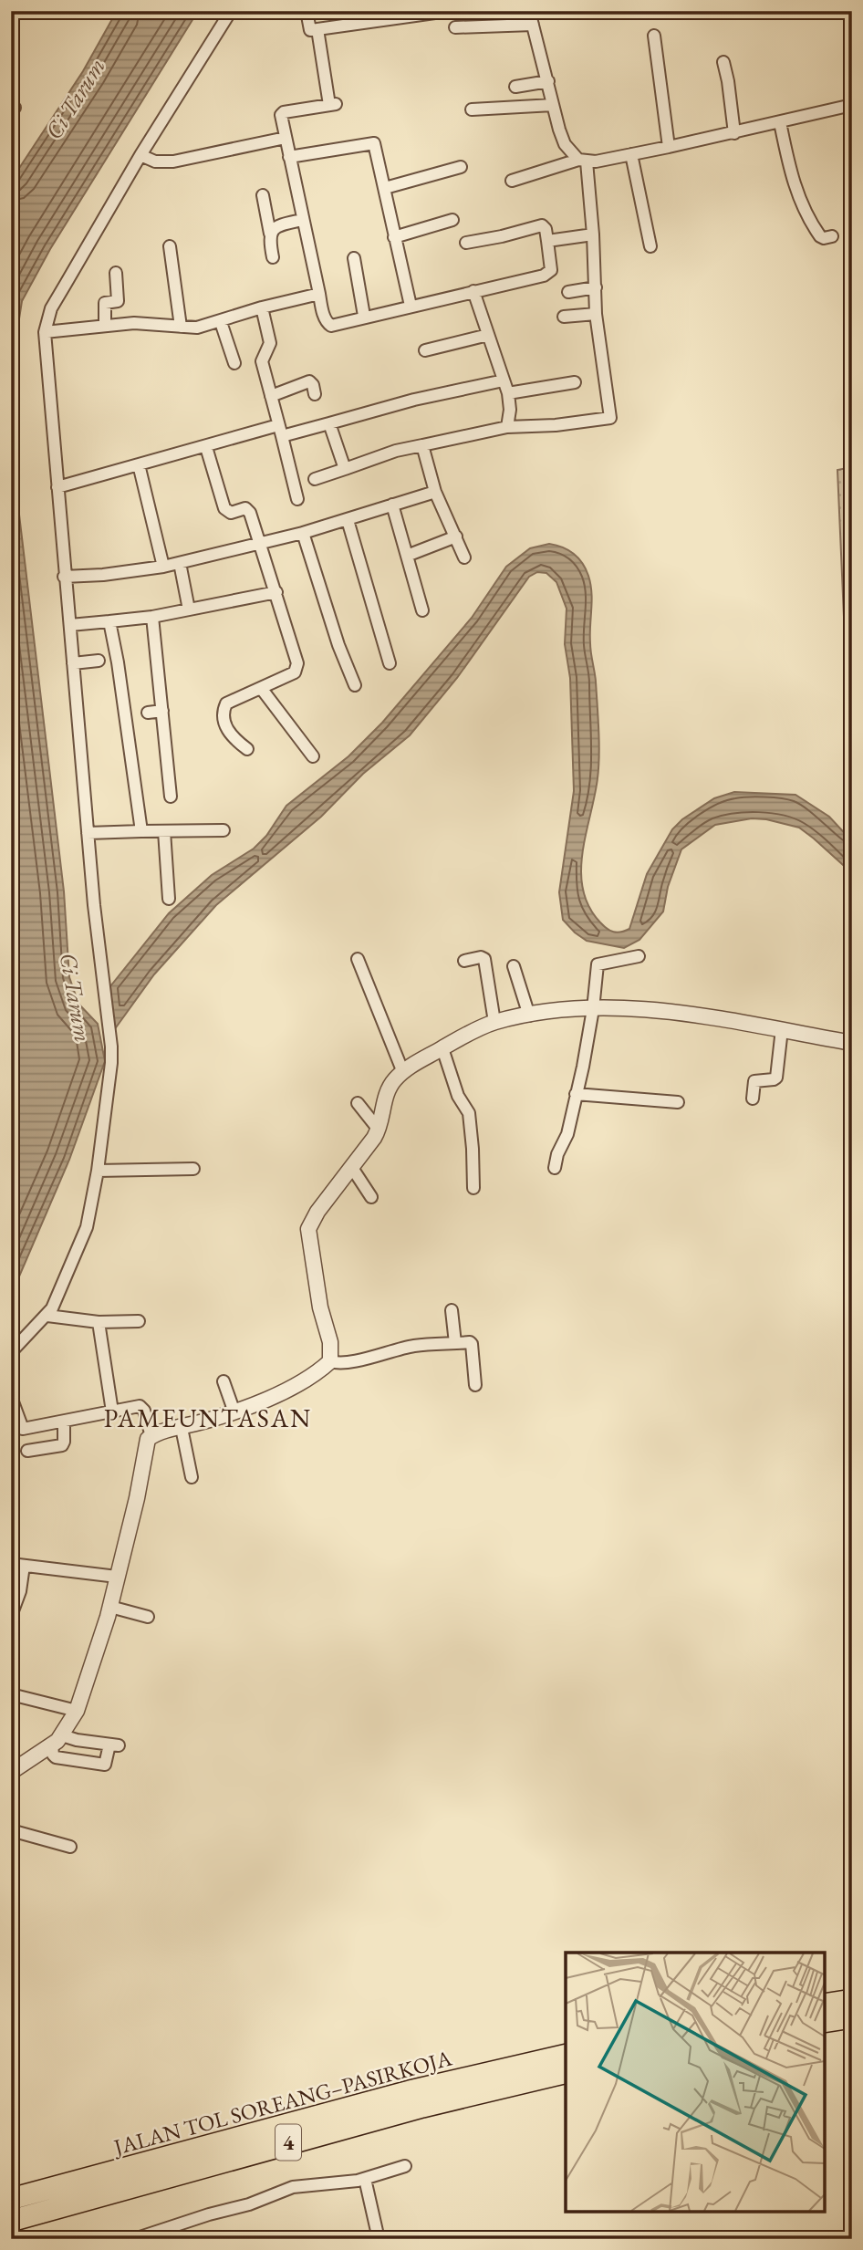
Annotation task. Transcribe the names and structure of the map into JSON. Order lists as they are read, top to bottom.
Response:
{
  "streets": {
    "highway": ["JALAN TOL SOREANG–PASIRKOJA", "4"]
  },
  "districts": ["PAMEUNTASAN"],
  "water": ["Ci Tarum"]
}
